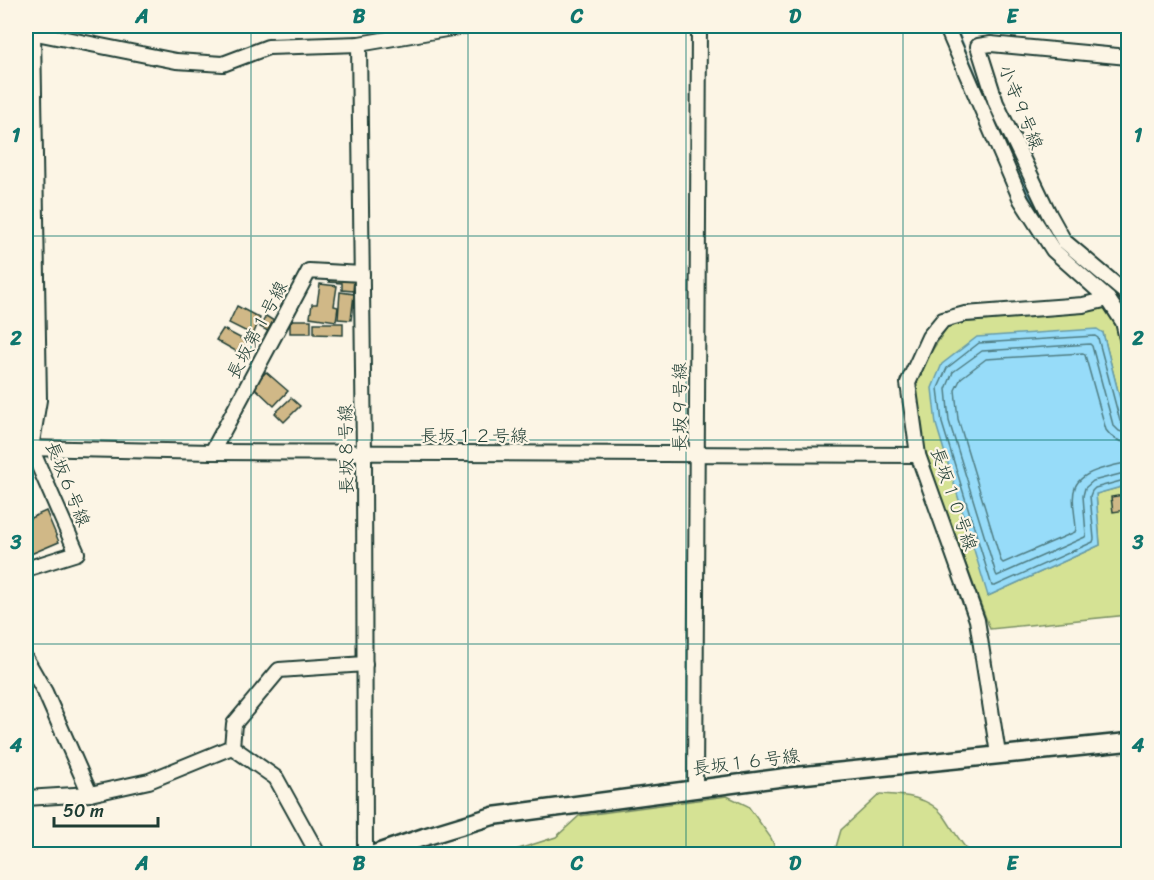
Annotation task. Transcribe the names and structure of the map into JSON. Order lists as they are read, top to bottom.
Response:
{
  "streets": {
    "street": [
      "小寺９号線",
      "長坂第１号線",
      "長坂９号線",
      "長坂１２号線",
      "長坂８号線",
      "長坂６号線",
      "長坂１０号線",
      "長坂１６号線"
    ]
  },
  "crossings": [
    ["長坂第１号線", "長坂１２号線"],
    ["長坂第１号線", "長坂８号線"],
    ["長坂９号線", "長坂１２号線"],
    ["長坂９号線", "長坂１６号線"],
    ["長坂１２号線", "長坂８号線"],
    ["長坂１２号線", "長坂６号線"],
    ["長坂１２号線", "長坂１０号線"],
    ["長坂１０号線", "長坂１６号線"]
  ],
  "scale_bar": "50 m",
  "grid": {
    "columns": [
      "A",
      "B",
      "C",
      "D",
      "E"
    ],
    "rows": [
      "1",
      "2",
      "3",
      "4"
    ]
  }
}
